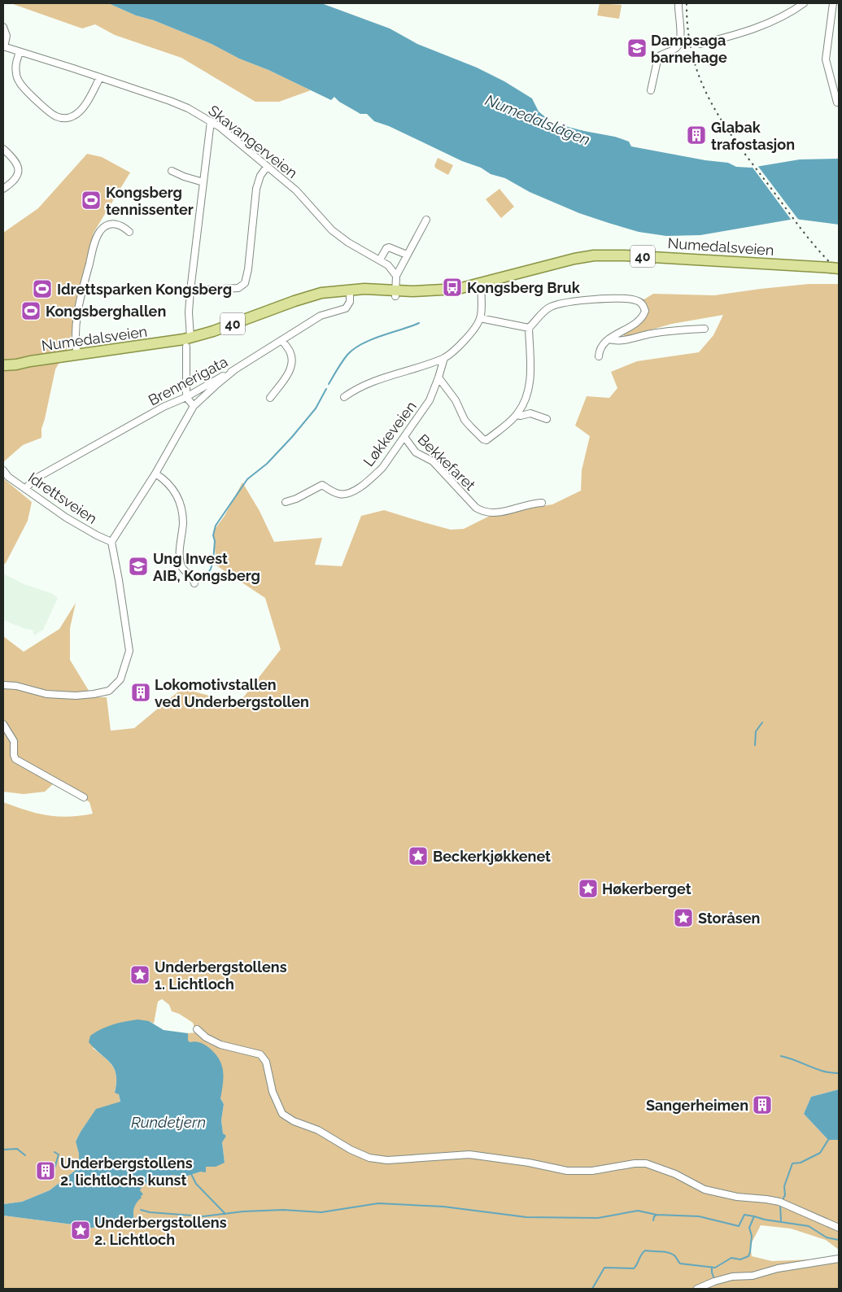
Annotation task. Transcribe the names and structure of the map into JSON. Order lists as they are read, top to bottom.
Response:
{
  "streets": {
    "main road": ["Numedalsveien", "40"],
    "street": [
      "Skavangerveien",
      "Brennerigata",
      "Løkkeveien",
      "Bekkefaret",
      "Idrettsveien"
    ]
  },
  "crossings": [
    ["Numedalsveien", "Brennerigata"],
    ["Brennerigata", "Idrettsveien"],
    ["Løkkeveien", "Bekkefaret"]
  ],
  "water": ["Numedalslågen", "Rundetjern"],
  "places": {
    "school or university": ["Dampsaga barnehage", "Ung Invest AIB, Kongsberg"],
    "building": [
      "Glabak trafostasjon",
      "Lokomotivstallen ved Underbergstollen",
      "Sangerheimen",
      "Underbergstollens 2. lichtlochs kunst"
    ],
    "sports": ["Kongsberg tennissenter", "Idrettsparken Kongsberg", "Kongsberghallen"],
    "bus stop": ["Kongsberg Bruk"],
    "place": [
      "Beckerkjøkkenet",
      "Høkerberget",
      "Storåsen",
      "Underbergstollens 1. Lichtloch",
      "Underbergstollens 2. Lichtloch"
    ]
  }
}
